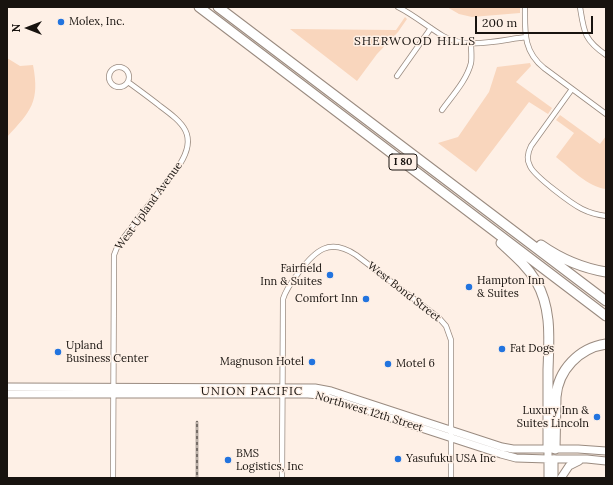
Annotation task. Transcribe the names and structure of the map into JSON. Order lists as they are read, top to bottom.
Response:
{
  "streets": {
    "highway": ["I 80"],
    "main road": ["Northwest 12th Street"],
    "street": ["West Upland Avenue", "West Bond Street"]
  },
  "crossings": [
    ["West Upland Avenue", "Northwest 12th Street"],
    ["West Bond Street", "Northwest 12th Street"]
  ],
  "districts": ["SHERWOOD HILLS", "UNION PACIFIC"],
  "places": [
    "Molex, Inc.",
    "Fairfield Inn & Suites",
    "Hampton Inn & Suites",
    "Comfort Inn",
    "Fat Dogs",
    "Upland Business Center",
    "Magnuson Hotel",
    "Motel 6",
    "Luxury Inn & Suites Lincoln",
    "Yasufuku USA Inc",
    "BMS Logistics, Inc"
  ],
  "scale_bar": "200 m",
  "north": "left"
}
